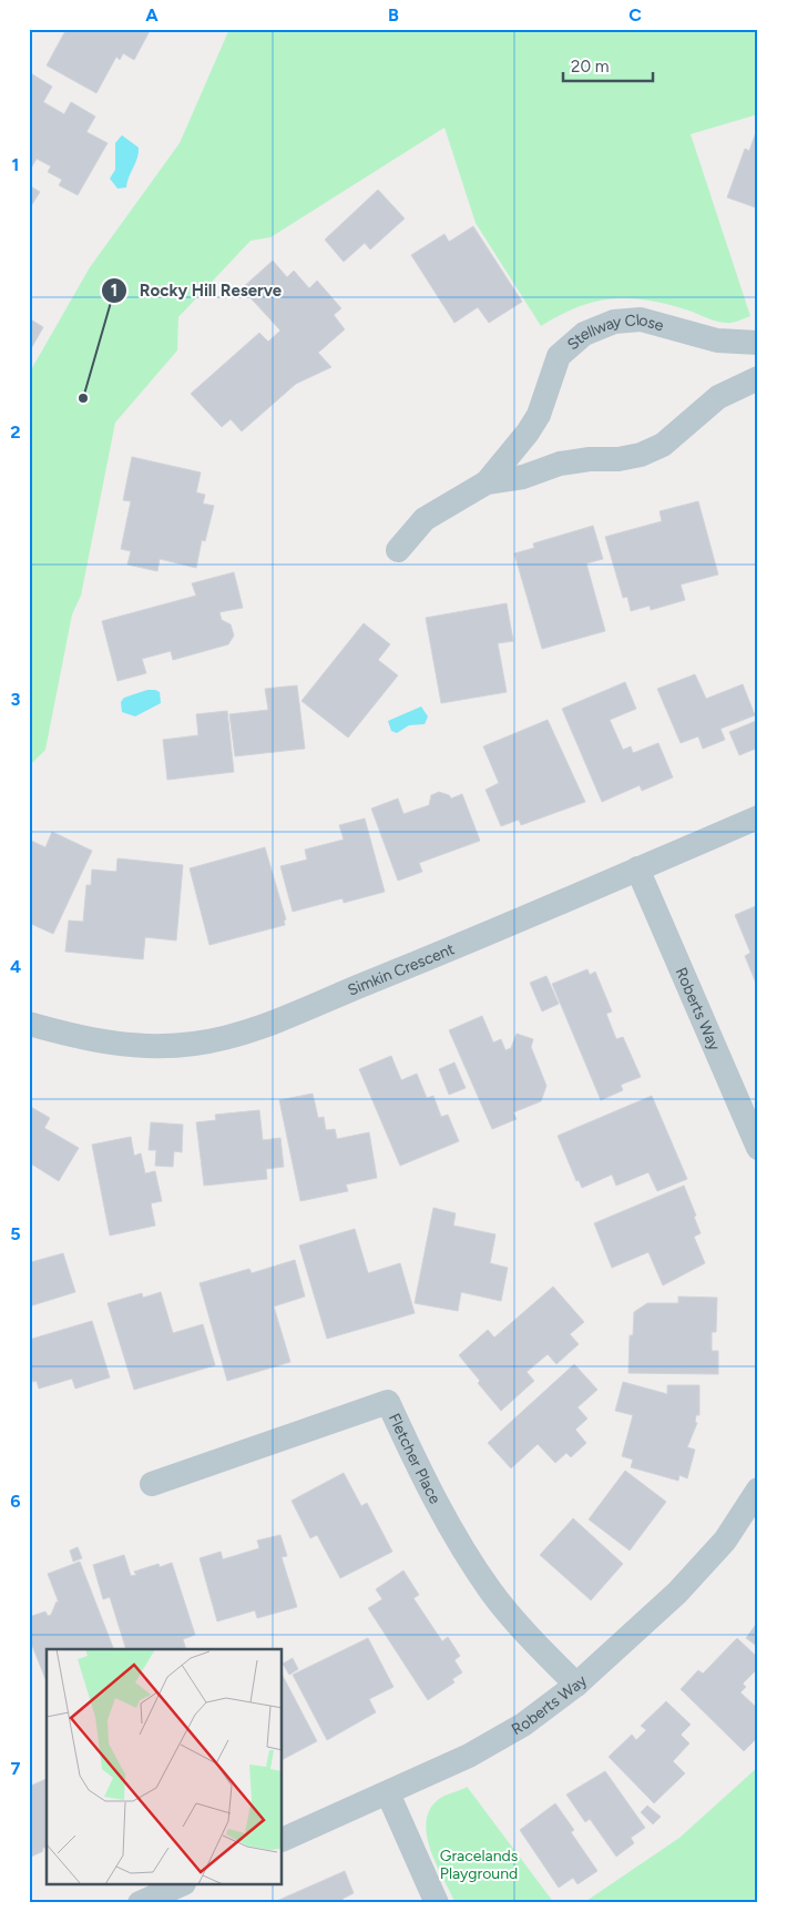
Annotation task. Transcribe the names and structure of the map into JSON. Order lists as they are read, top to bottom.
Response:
{
  "streets": {
    "street": [
      "Stellway Close",
      "Simkin Crescent",
      "Roberts Way",
      "Fletcher Place"
    ]
  },
  "crossings": [
    ["Simkin Crescent", "Roberts Way"],
    ["Roberts Way", "Fletcher Place"]
  ],
  "parks": ["Gracelands Playground"],
  "places": ["Rocky Hill Reserve"],
  "scale_bar": "20 m",
  "grid": {
    "columns": ["A", "B", "C"],
    "rows": [
      "1",
      "2",
      "3",
      "4",
      "5",
      "6",
      "7"
    ]
  }
}
